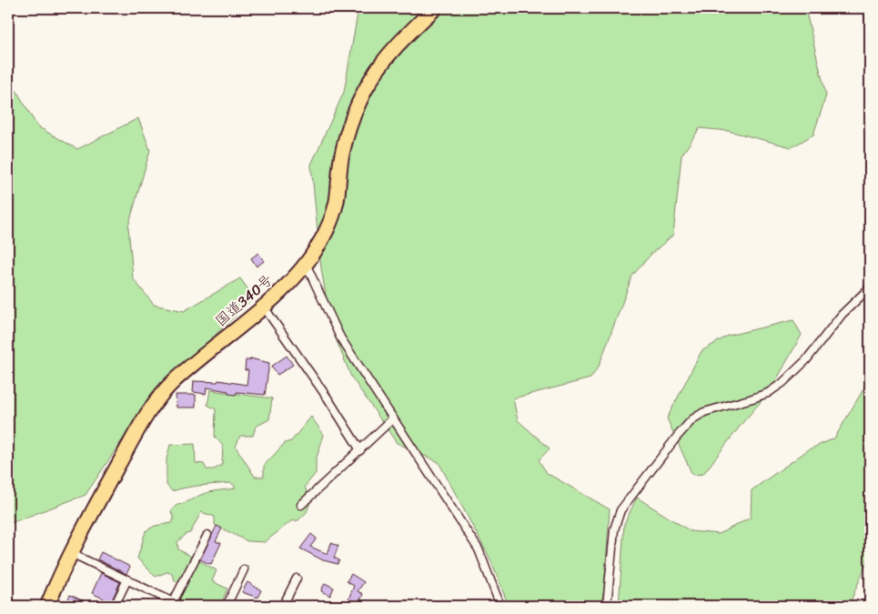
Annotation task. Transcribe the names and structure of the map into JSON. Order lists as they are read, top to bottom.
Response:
{
  "streets": {
    "highway": ["国道340号"]
  }
}
